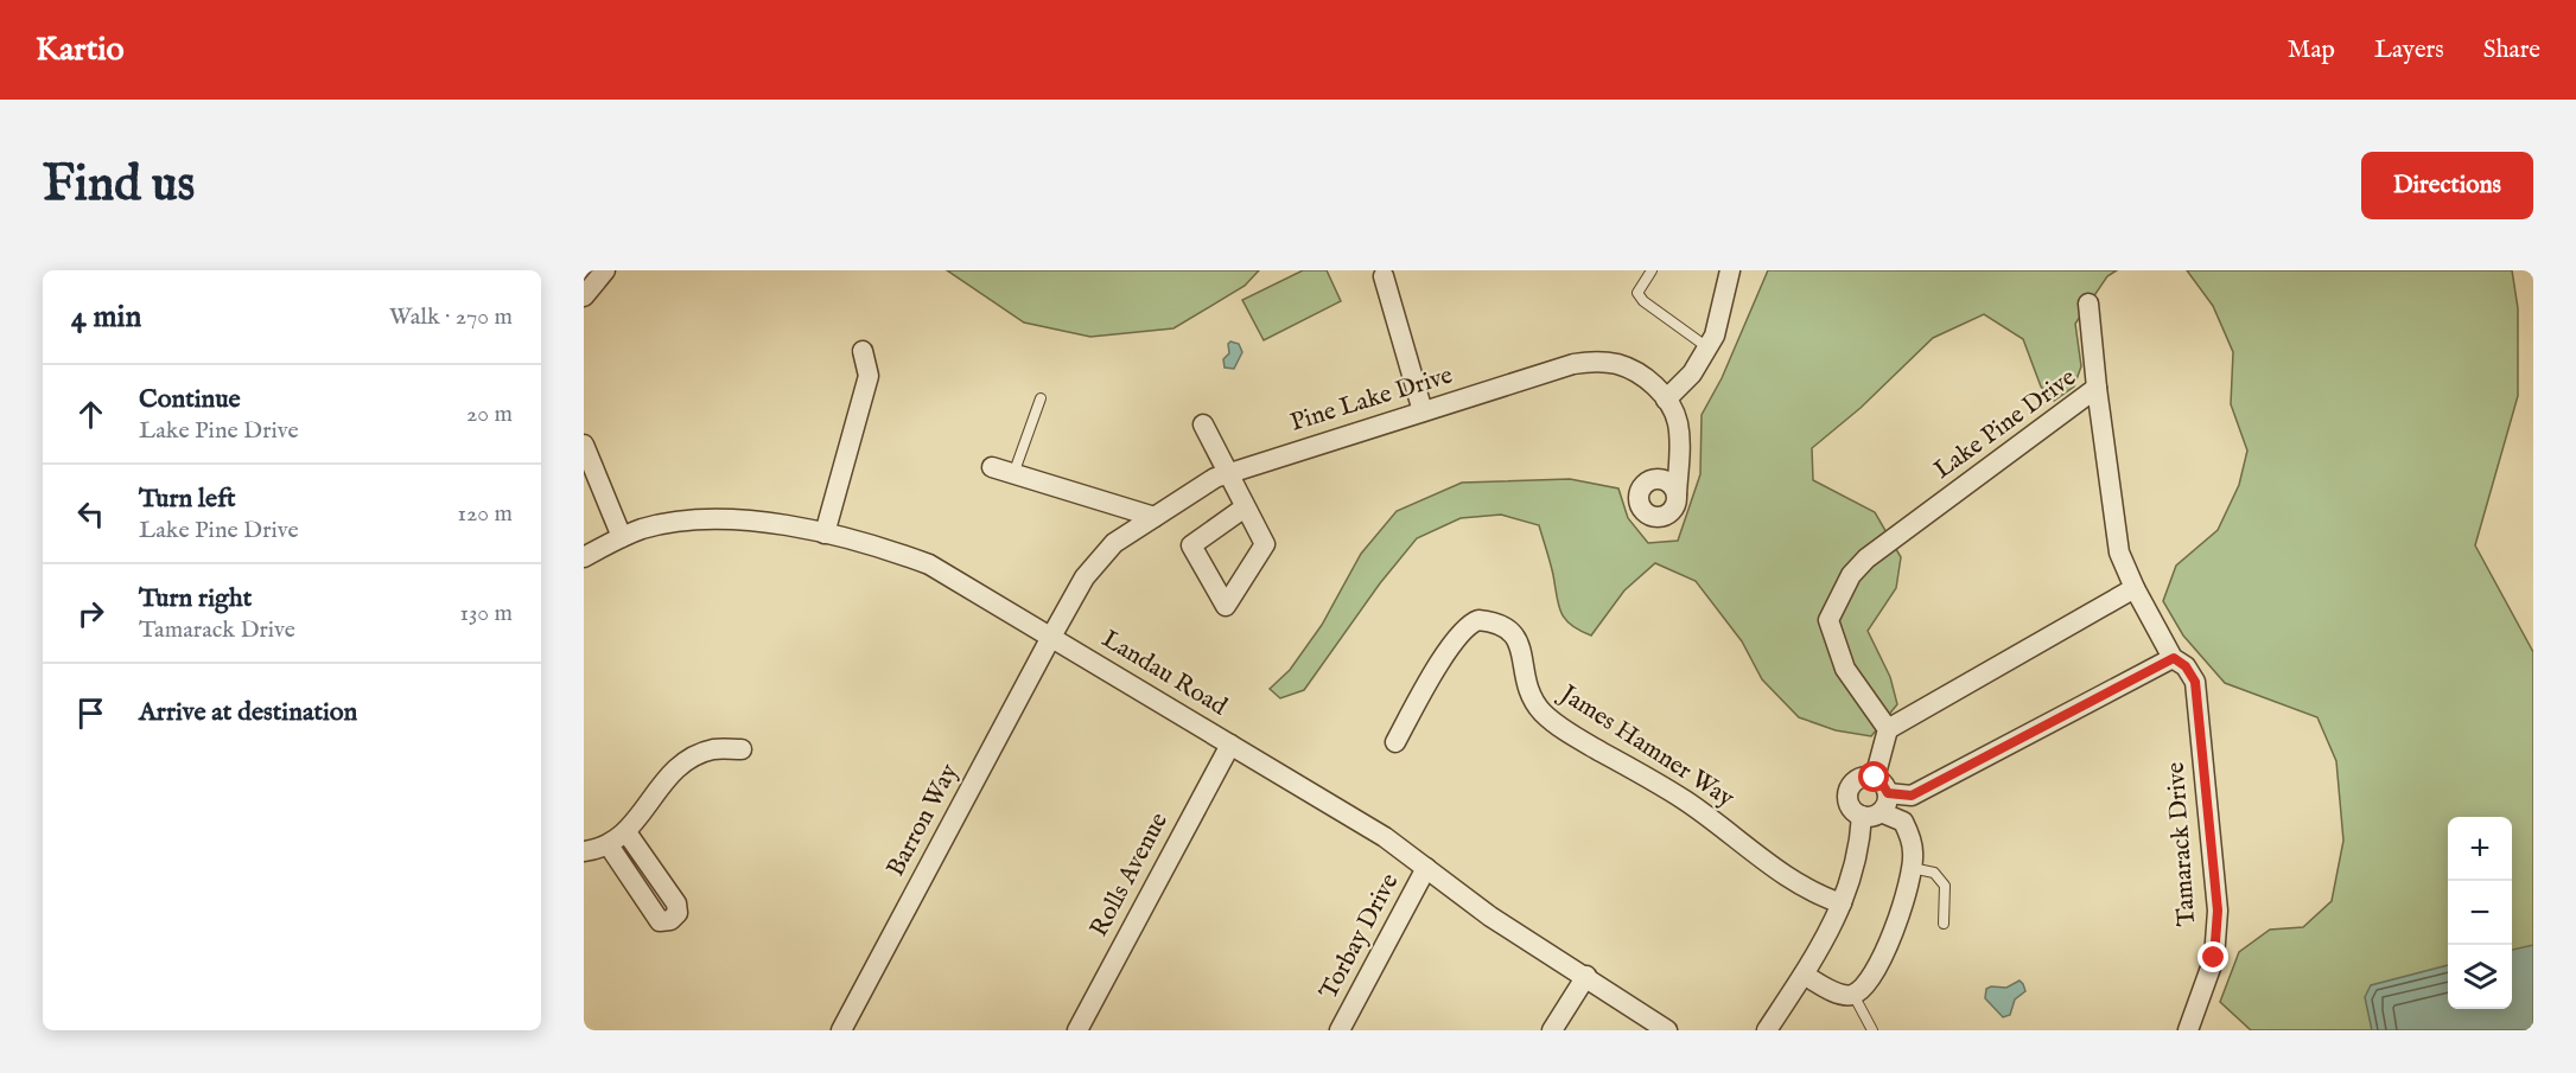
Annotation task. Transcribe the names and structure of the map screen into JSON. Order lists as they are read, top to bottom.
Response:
{
  "streets": {
    "street": [
      "Pine Lake Drive",
      "Lake Pine Drive",
      "Landau Road",
      "James Hamner Way",
      "Barron Way",
      "Tamarack Drive",
      "Rolls Avenue",
      "Torbay Drive"
    ]
  },
  "crossings": [
    ["Pine Lake Drive", "Landau Road"],
    ["Pine Lake Drive", "Barron Way"],
    ["Lake Pine Drive", "Tamarack Drive"],
    ["Landau Road", "Barron Way"],
    ["Landau Road", "Rolls Avenue"],
    ["Landau Road", "Torbay Drive"]
  ],
  "page": {
    "header": "Kartio",
    "nav": ["Map", "Layers", "Share"],
    "buttons": "Directions",
    "title": "Find us",
    "heading": ["4 min", "Walk · 270 m"],
    "list": [
      ["Continue", "Lake Pine Drive", "20 m"],
      ["Turn left", "Lake Pine Drive", "120 m"],
      ["Turn right", "Tamarack Drive", "130 m"],
      "Arrive at destination"
    ],
    "map_buttons": ["+", "−"]
  }
}
